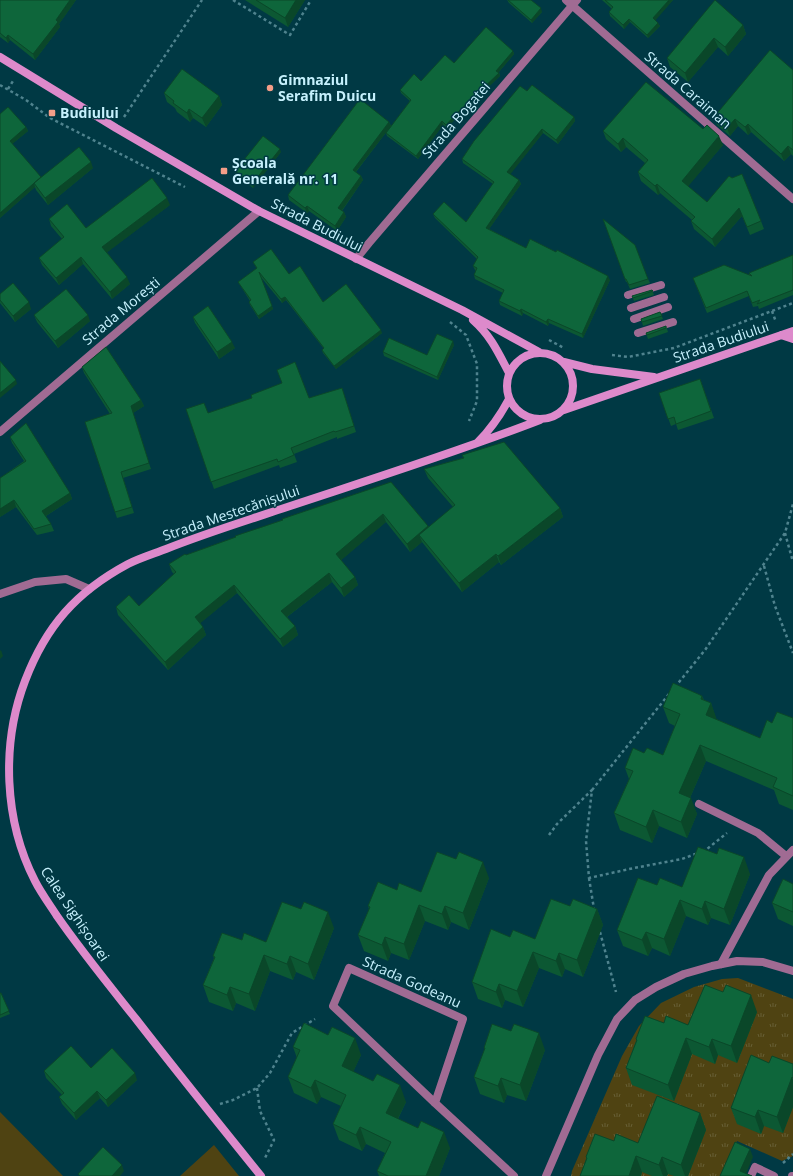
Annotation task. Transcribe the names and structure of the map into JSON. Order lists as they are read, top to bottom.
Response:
{
  "streets": {
    "main road": ["Strada Budiului", "Strada Mestecănișului", "Calea Sighișoarei"],
    "street": [
      "Strada Caraiman",
      "Strada Bogatei",
      "Strada Morești",
      "Strada Godeanu"
    ]
  },
  "crossings": [
    ["Strada Caraiman", "Strada Bogatei"],
    ["Strada Bogatei", "Strada Budiului"],
    ["Strada Budiului", "Strada Morești"],
    ["Strada Budiului", "Strada Mestecănișului"],
    ["Strada Mestecănișului", "Calea Sighișoarei"]
  ],
  "places": {
    "other": ["Gimnaziul Serafim Duicu"],
    "transit": ["Budiului", "Școala Generală nr. 11"]
  }
}
